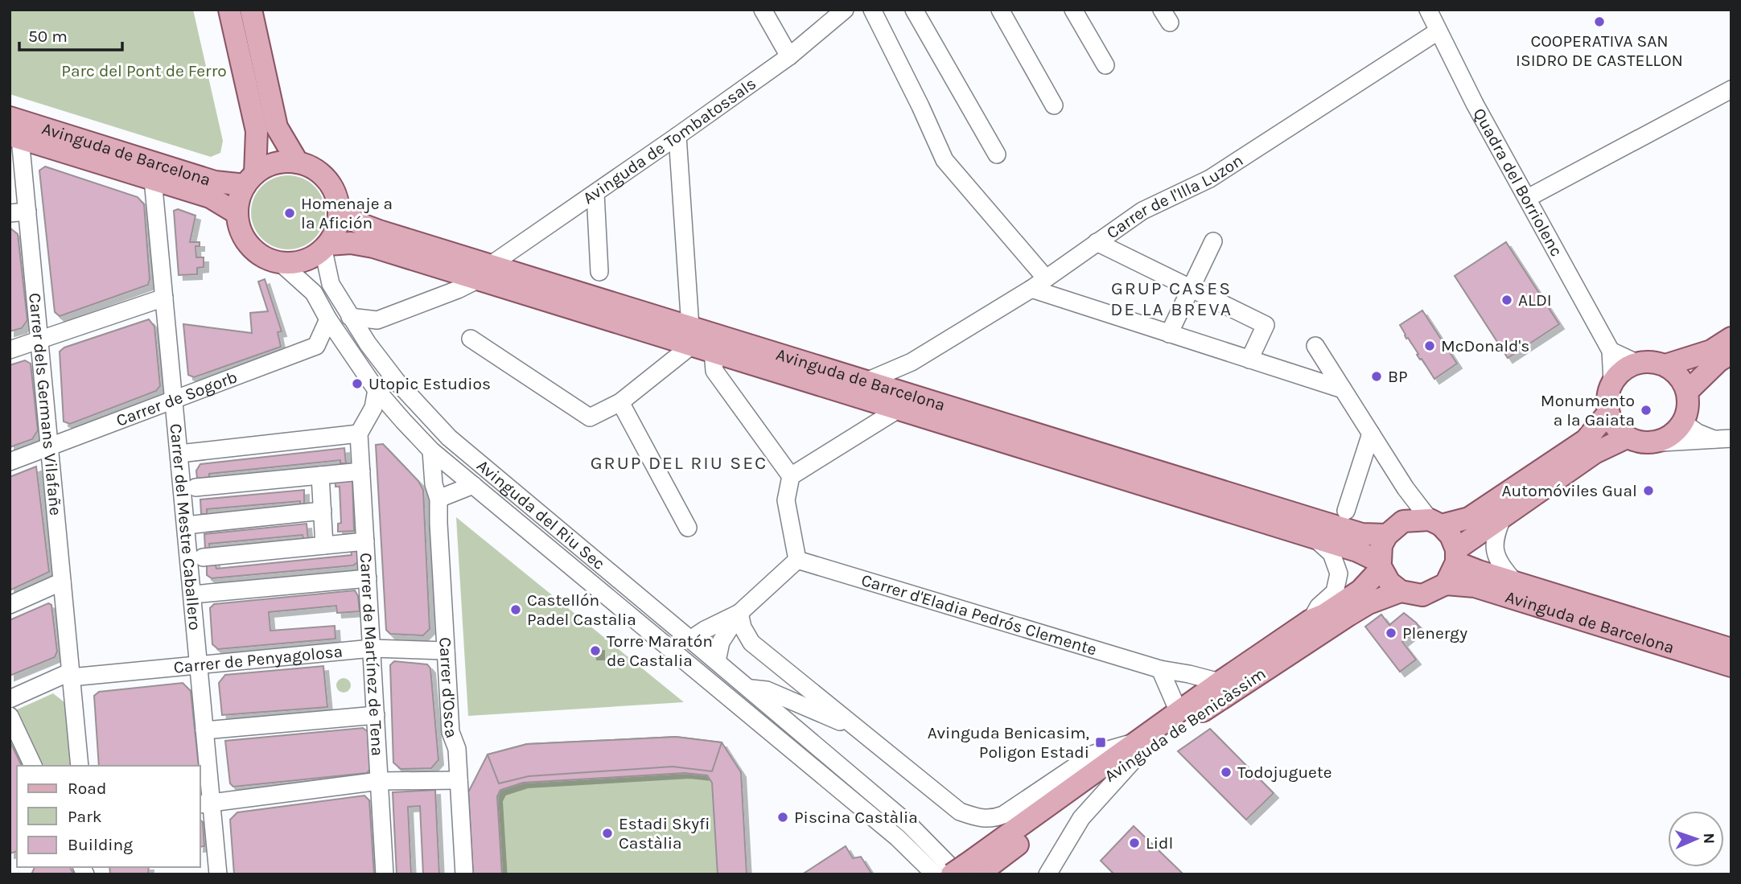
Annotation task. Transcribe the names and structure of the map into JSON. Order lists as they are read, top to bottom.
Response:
{
  "streets": {
    "main road": ["Avinguda de Barcelona", "Avinguda de Benicàssim"],
    "street": [
      "Avinguda de Tombatossals",
      "Quadra del Borriolenc",
      "Carrer de l'Illa Luzon",
      "Carrer de Sogorb",
      "Carrer dels Germans Vilafañe",
      "Avinguda del Riu Sec",
      "Carrer del Mestre Caballero",
      "Carrer d'Eladia Pedrós Clemente",
      "Carrer de Martínez de Tena",
      "Carrer de Penyagolosa",
      "Carrer d'Osca"
    ]
  },
  "crossings": [
    ["Avinguda de Tombatossals", "Avinguda de Barcelona"],
    ["Avinguda de Barcelona", "Carrer de l'Illa Luzon"],
    ["Avinguda de Barcelona", "Carrer dels Germans Vilafañe"],
    ["Avinguda de Barcelona", "Avinguda del Riu Sec"],
    ["Avinguda de Barcelona", "Carrer del Mestre Caballero"],
    ["Avinguda de Barcelona", "Avinguda de Benicàssim"],
    ["Quadra del Borriolenc", "Carrer de l'Illa Luzon"],
    ["Carrer de Sogorb", "Carrer dels Germans Vilafañe"],
    ["Carrer de Sogorb", "Avinguda del Riu Sec"],
    ["Carrer de Sogorb", "Carrer del Mestre Caballero"],
    ["Carrer dels Germans Vilafañe", "Carrer de Penyagolosa"],
    ["Avinguda del Riu Sec", "Carrer d'Osca"],
    ["Avinguda del Riu Sec", "Avinguda de Benicàssim"],
    ["Carrer del Mestre Caballero", "Carrer de Penyagolosa"],
    ["Carrer d'Eladia Pedrós Clemente", "Avinguda de Benicàssim"],
    ["Carrer de Martínez de Tena", "Carrer de Penyagolosa"],
    ["Carrer de Penyagolosa", "Carrer d'Osca"]
  ],
  "districts": ["GRUP CASES DE LA BREVA", "GRUP DEL RIU SEC"],
  "parks": ["Parc del Pont de Ferro"],
  "places": {
    "other": [
      "COOPERATIVA SAN ISIDRO DE CASTELLON",
      "Homenaje a la Afición",
      "ALDI",
      "McDonald's",
      "BP",
      "Utopic Estudios",
      "Monumento a la Gaiata",
      "Automóviles Gual",
      "Castellón Padel Castalia",
      "Plenergy",
      "Torre Maratón de Castalia",
      "Todojuguete",
      "Piscina Castàlia",
      "Estadi Skyfi Castàlia",
      "Lidl"
    ],
    "transit": ["Avinguda Benicasim, Poligon Estadi"]
  },
  "legend": ["Road", "Park", "Building"],
  "scale_bar": "50 m",
  "north": "right"
}
